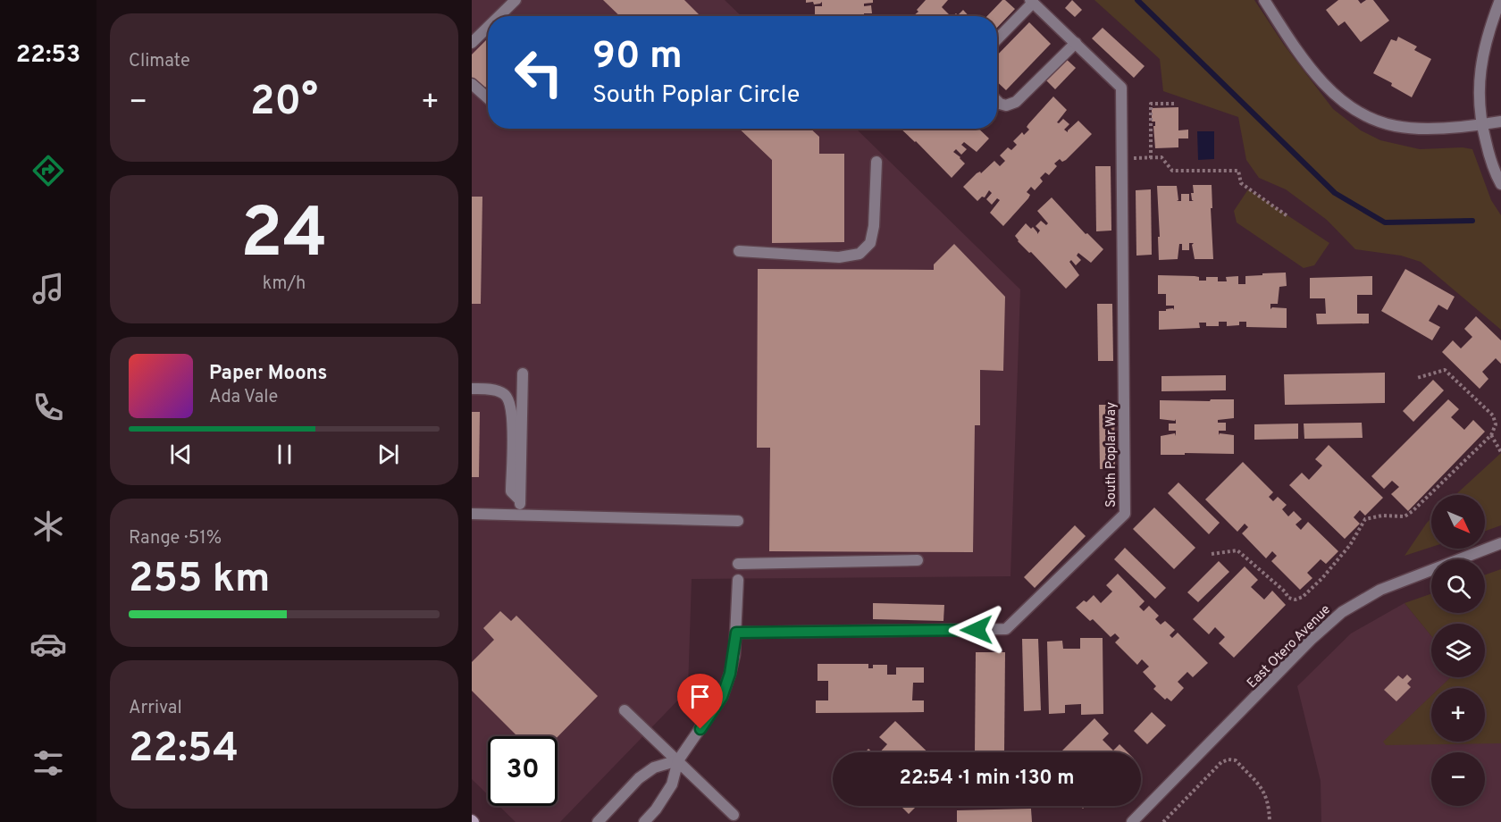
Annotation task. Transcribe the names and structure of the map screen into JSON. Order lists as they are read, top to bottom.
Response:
{
  "streets": {
    "street": ["South Poplar Way", "East Otero Avenue"]
  },
  "north": "bottom right",
  "page": {
    "tabs": "22:53",
    "tile": [
      "Climate",
      ["24", "km/h"],
      ["Range · 51%", "255 km"],
      ["Arrival", "22:54"]
    ],
    "turn": ["90 m", "South Poplar Circle"],
    "heat": ["−", "20°", "+"],
    "song": ["Paper Moons", "Ada Vale"],
    "map_buttons": ["+", "−"],
    "limit": "30",
    "trip": "22:54 · 1 min · 130 m"
  }
}
